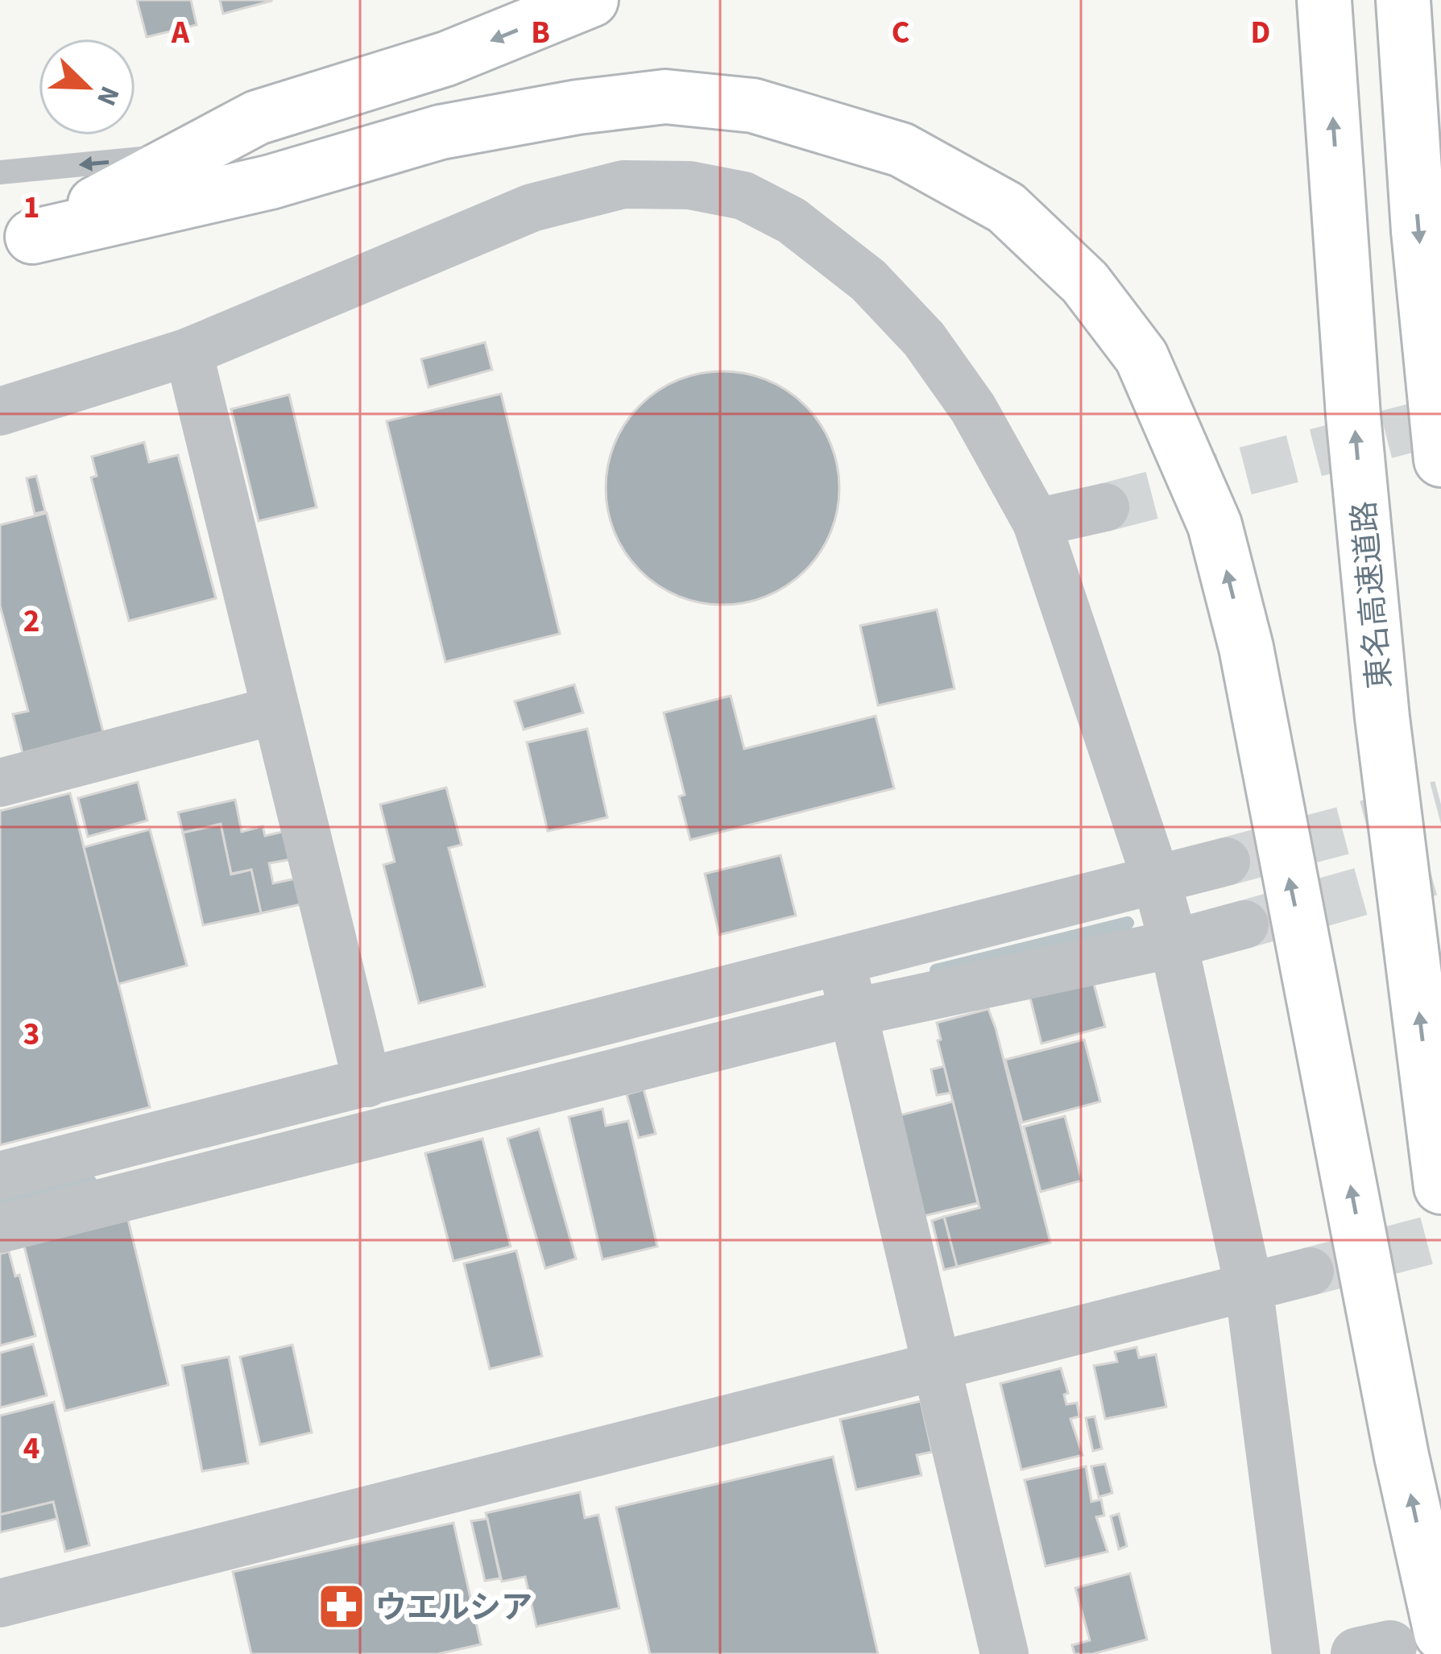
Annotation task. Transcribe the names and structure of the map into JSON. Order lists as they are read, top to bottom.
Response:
{
  "streets": {
    "highway": ["東名高速道路"]
  },
  "places": {
    "pharmacy": ["ウエルシア"]
  },
  "north": "bottom right",
  "grid": {
    "columns": [
      "A",
      "B",
      "C",
      "D"
    ],
    "rows": [
      "1",
      "2",
      "3",
      "4"
    ]
  }
}
